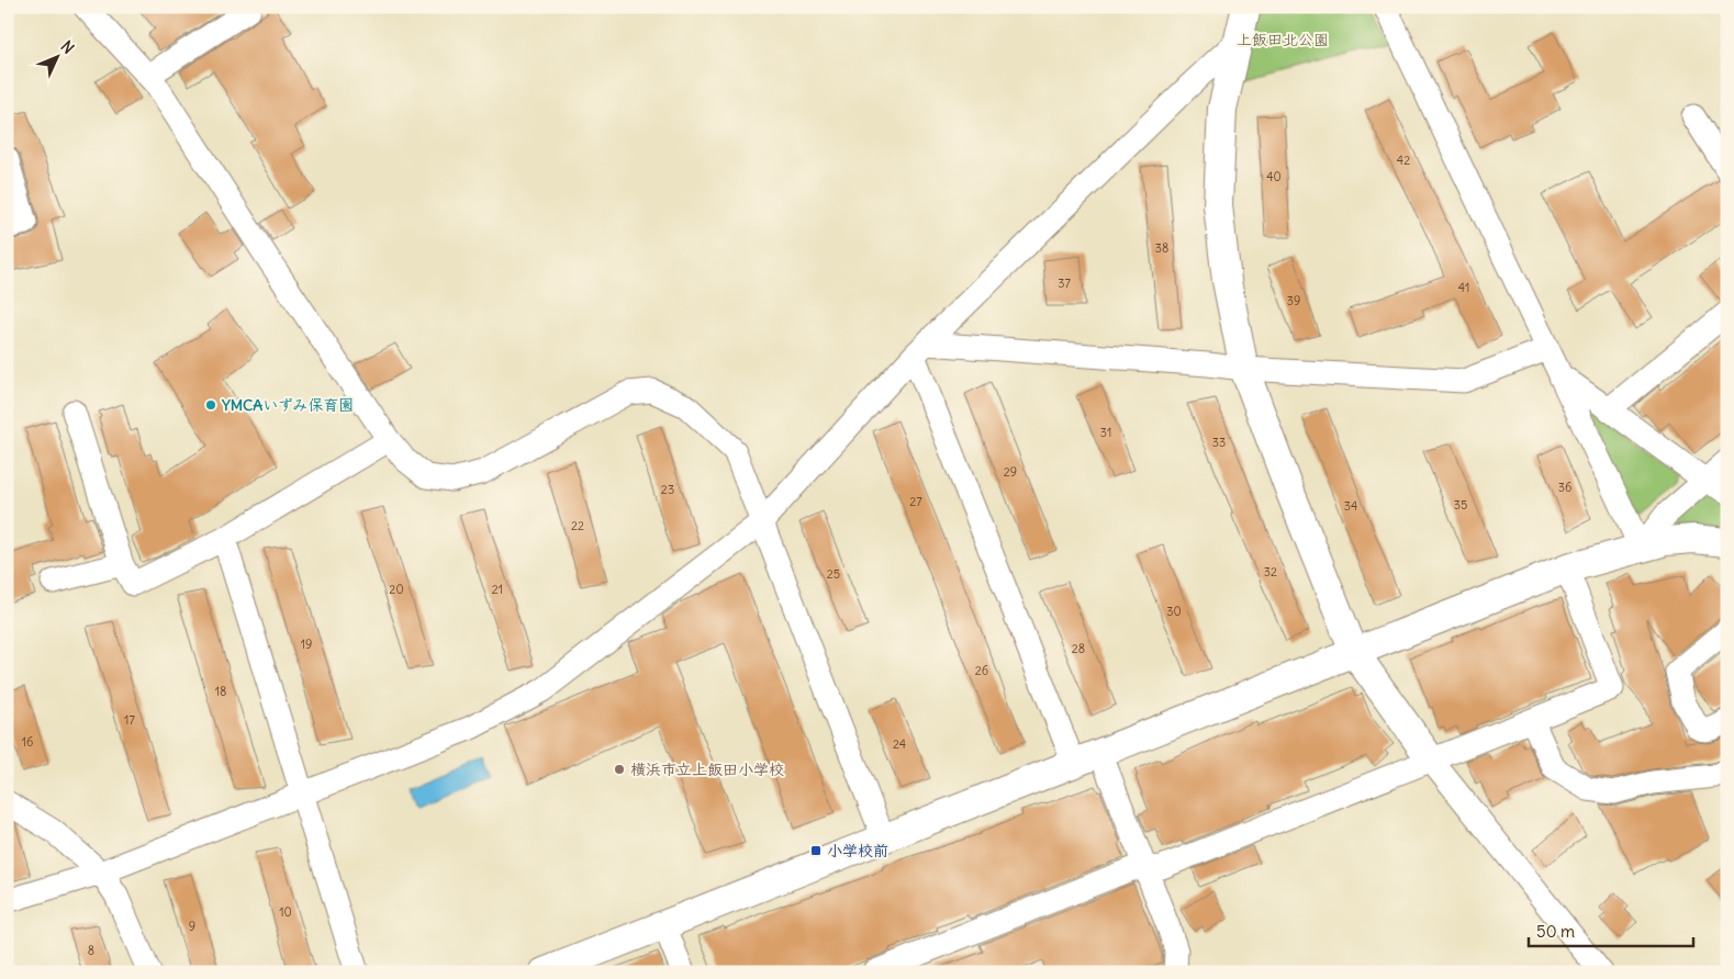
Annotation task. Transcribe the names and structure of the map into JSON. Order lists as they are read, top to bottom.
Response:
{
  "parks": ["上飯田北公園"],
  "places": {
    "other": ["YMCAいずみ保育園", "横浜市立上飯田小学校"],
    "transit": ["小学校前"]
  },
  "house_numbers": [
    "42",
    "40",
    "38",
    "37",
    "41",
    "39",
    "31",
    "33",
    "29",
    "36",
    "23",
    "27",
    "35",
    "34",
    "22",
    "32",
    "25",
    "20",
    "21",
    "30",
    "19",
    "28",
    "26",
    "18",
    "17",
    "16",
    "24",
    "10",
    "9",
    "8"
  ],
  "scale_bar": "50 m",
  "north": "top right"
}
